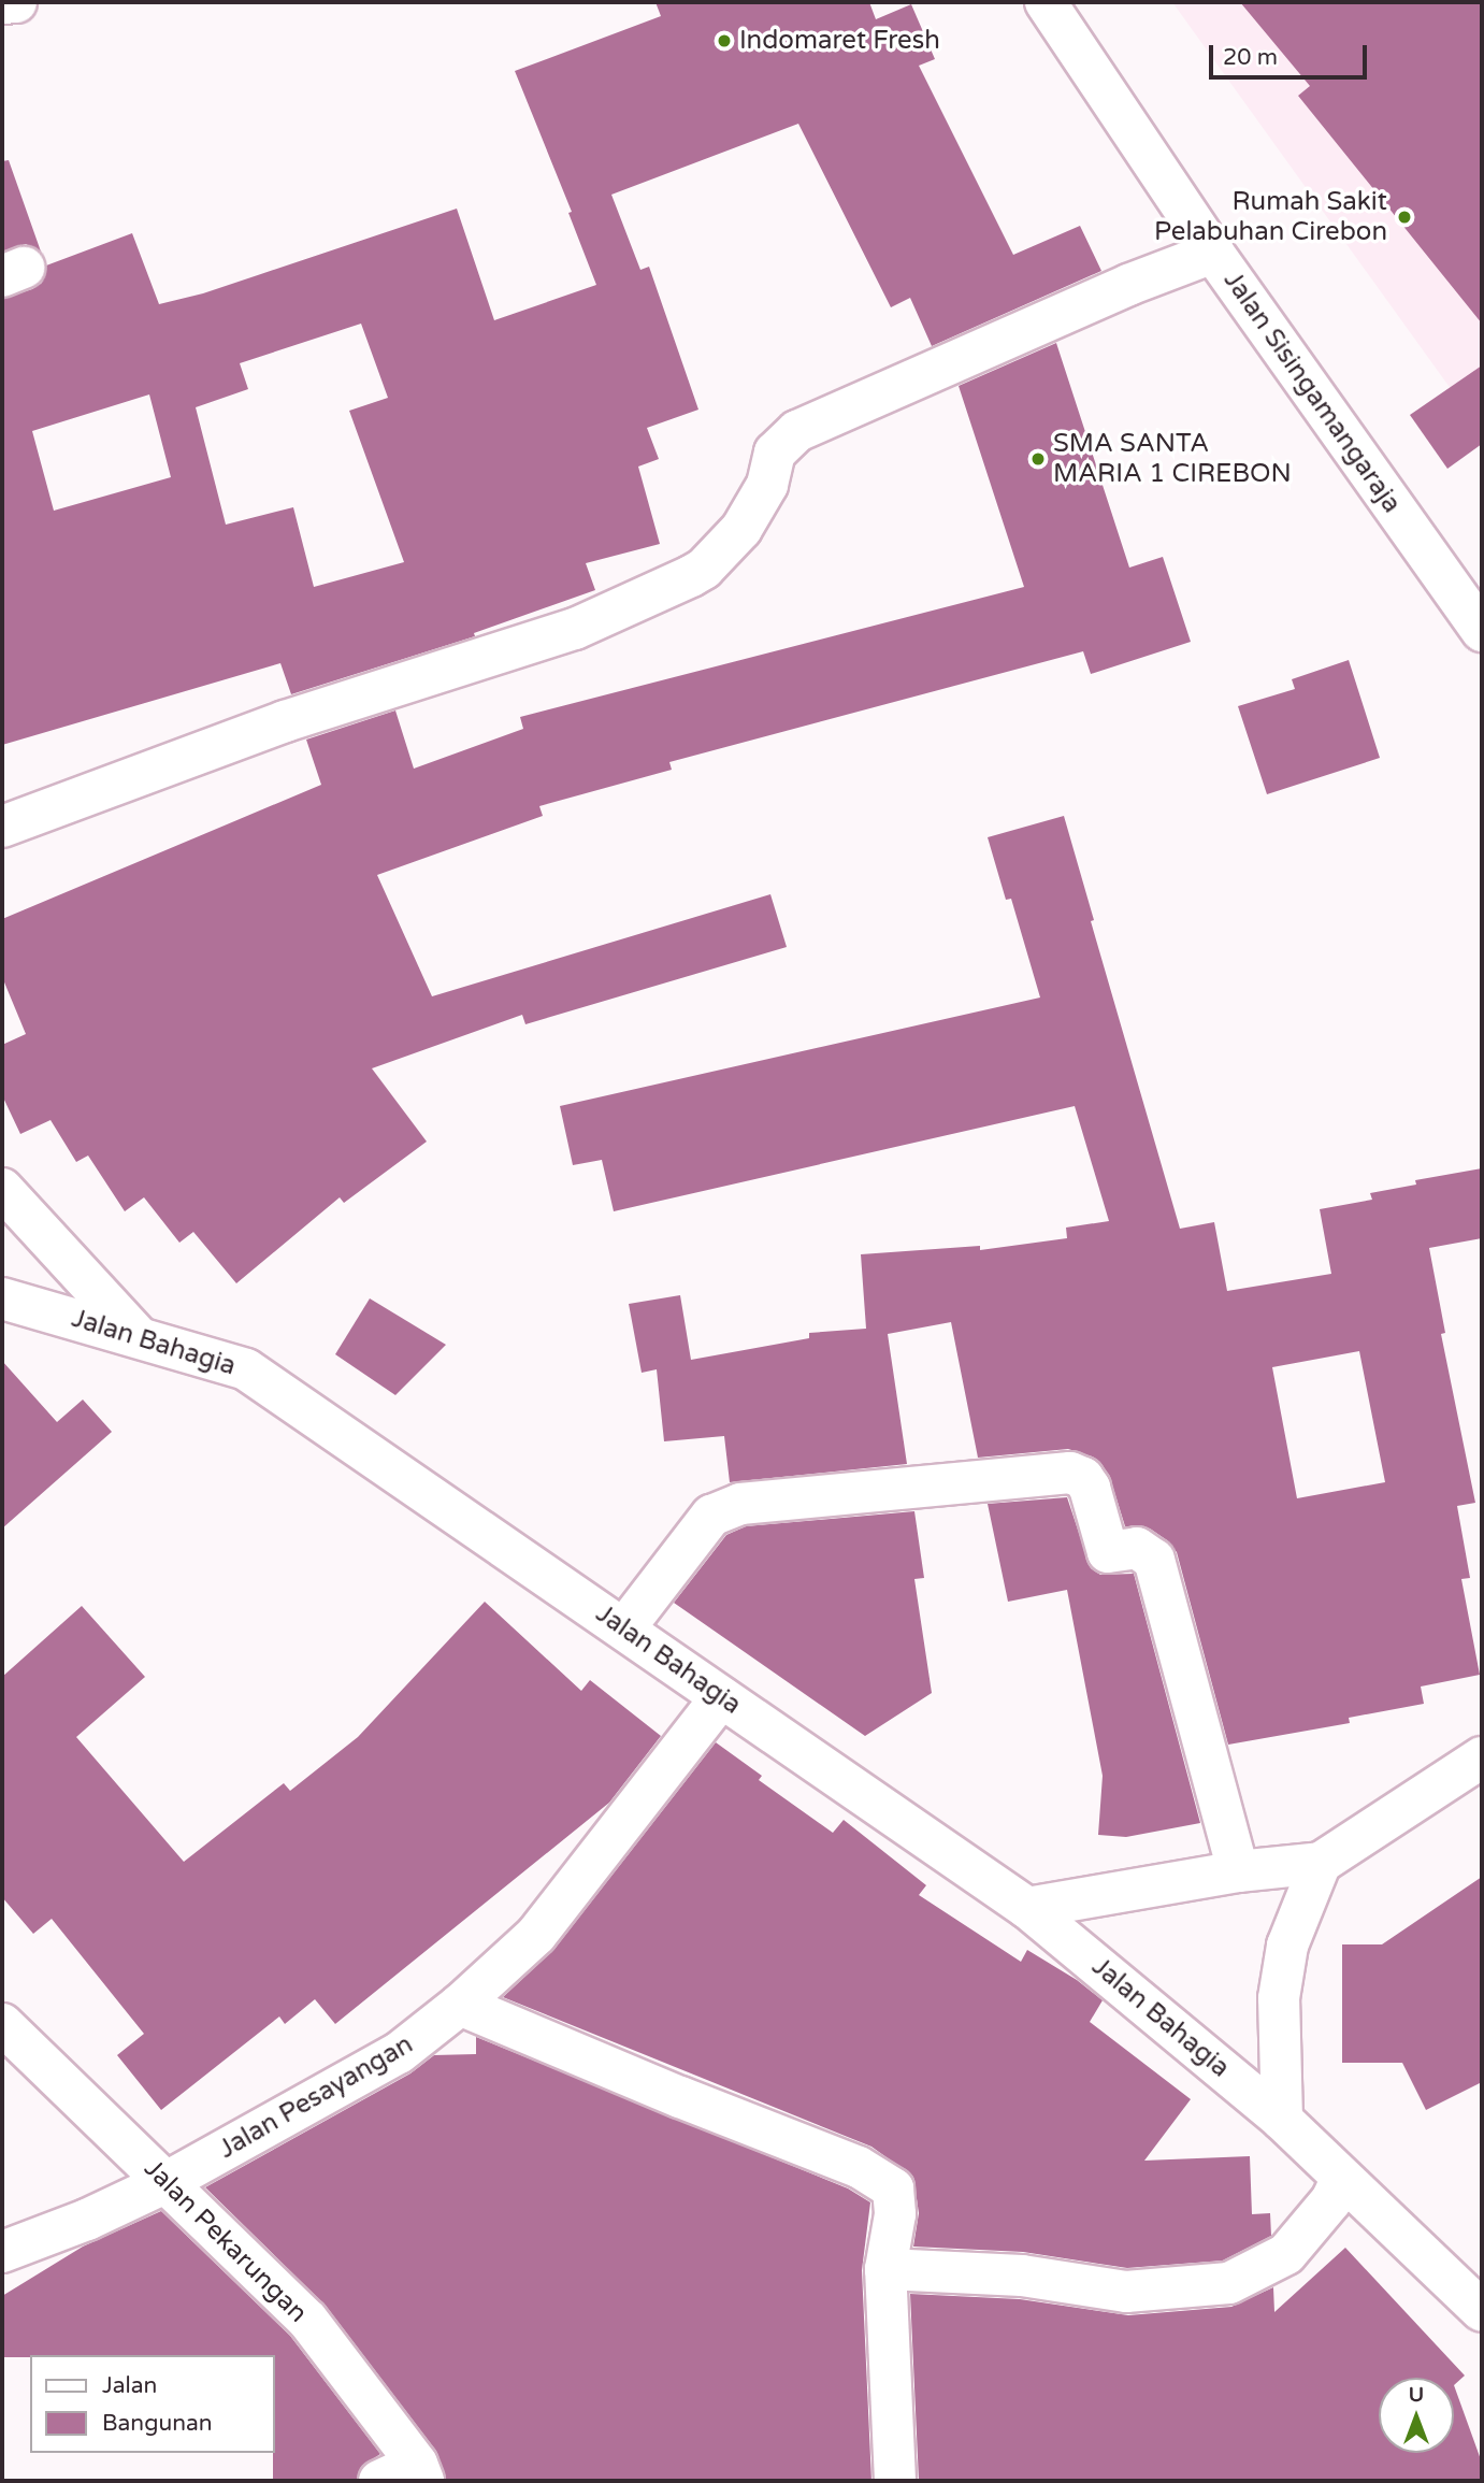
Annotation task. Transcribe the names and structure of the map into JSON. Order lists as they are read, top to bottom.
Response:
{
  "streets": {
    "main road": [
      "Jalan Sisingamangaraja",
      "Jalan Bahagia",
      "Jalan Pesayangan",
      "Jalan Pekarungan"
    ]
  },
  "crossings": [
    ["Jalan Bahagia", "Jalan Pesayangan"],
    ["Jalan Pesayangan", "Jalan Pekarungan"]
  ],
  "places": ["Indomaret Fresh", "Rumah Sakit Pelabuhan Cirebon", "SMA SANTA MARIA 1 CIREBON"],
  "legend": ["Jalan", "Bangunan"],
  "scale_bar": "20 m",
  "north": "top"
}
